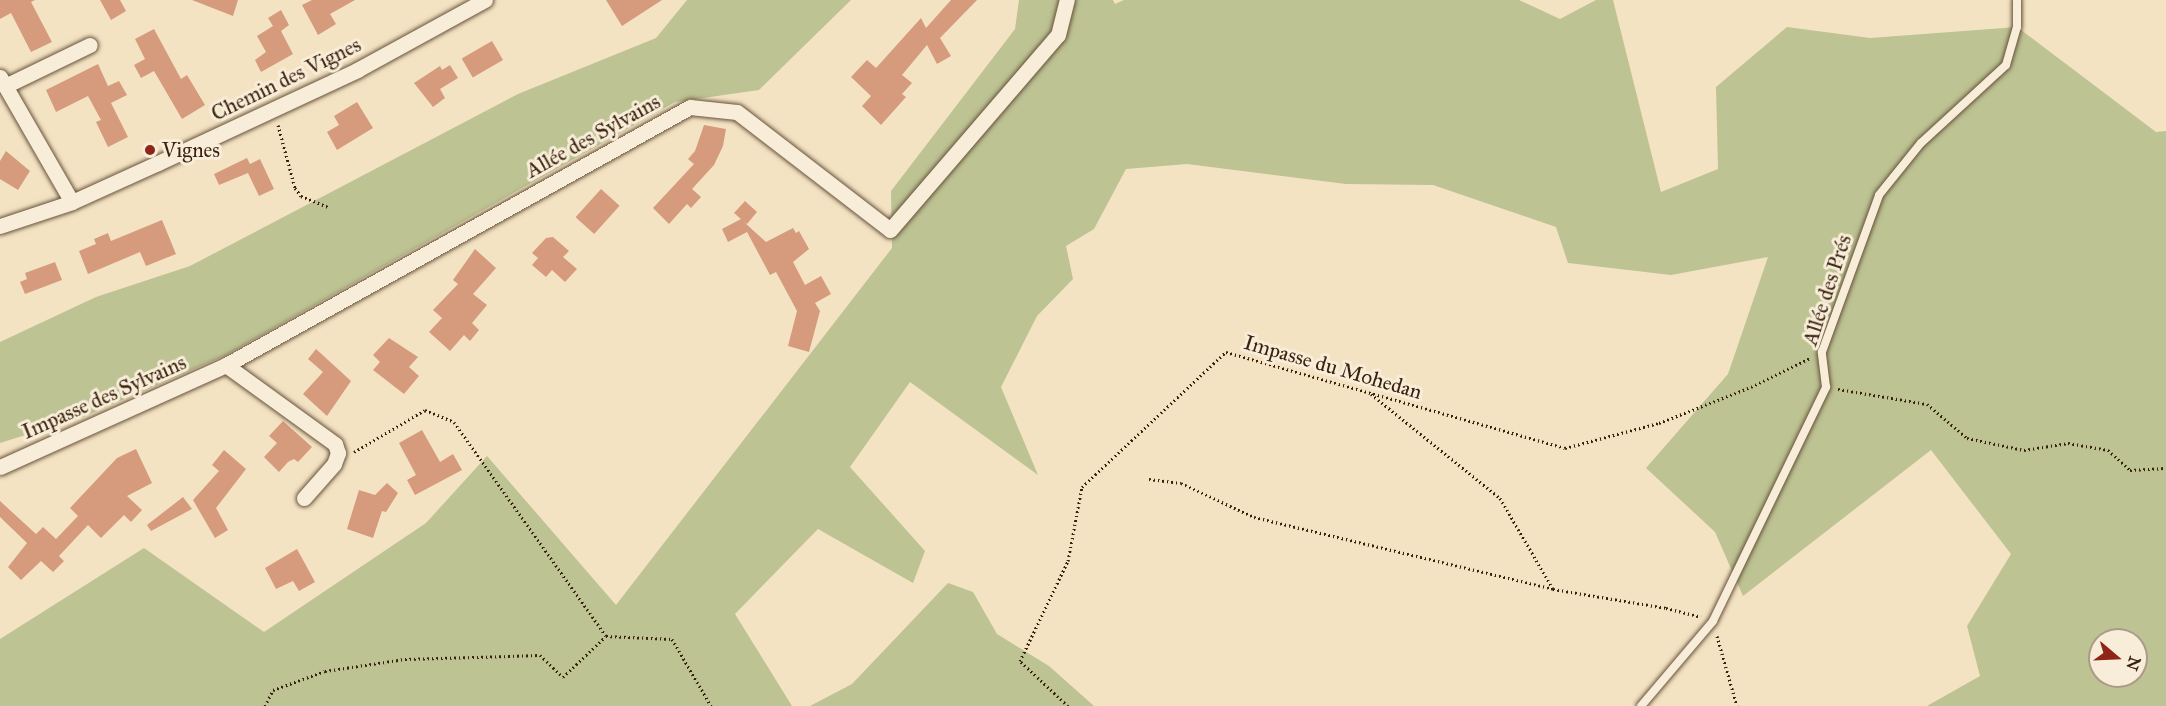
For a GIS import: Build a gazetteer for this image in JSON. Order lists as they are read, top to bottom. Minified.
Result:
{"streets":{"street":["Chemin des Vignes","Allée des Sylvains","Impasse des Sylvains"],"lane":["Allée des Prés"],"path":["Impasse du Mohedan"]},"crossings":[["Allée des Sylvains","Impasse des Sylvains"],["Allée des Prés","Impasse du Mohedan"]],"places":["Vignes"],"north":"right"}
